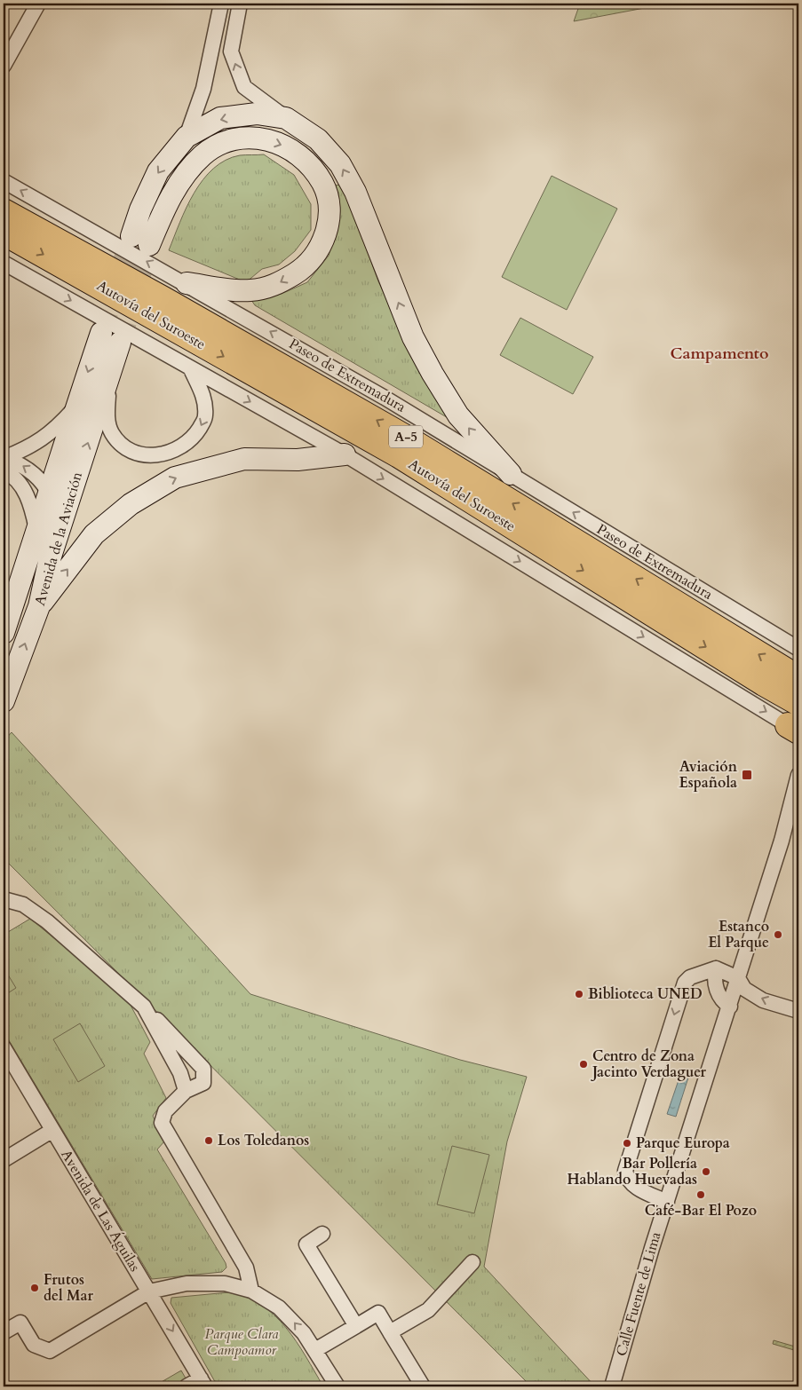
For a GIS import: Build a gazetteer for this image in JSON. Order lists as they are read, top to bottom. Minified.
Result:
{"streets":{"highway":["Autovía del Suroeste","A-5"],"main road":["Avenida de la Aviación"],"street":["Paseo de Extremadura","Avenida de Las Águilas","Calle Fuente de Lima"]},"districts":["Campamento"],"parks":["Parque Clara Campoamor"],"places":{"transit":["Aviación Española"],"other":["Estanco El Parque","Biblioteca UNED","Centro de Zona Jacinto Verdaguer","Los Toledanos","Parque Europa","Bar Pollería Hablando Huevadas","Café-Bar El Pozo","Frutos del Mar"]}}
